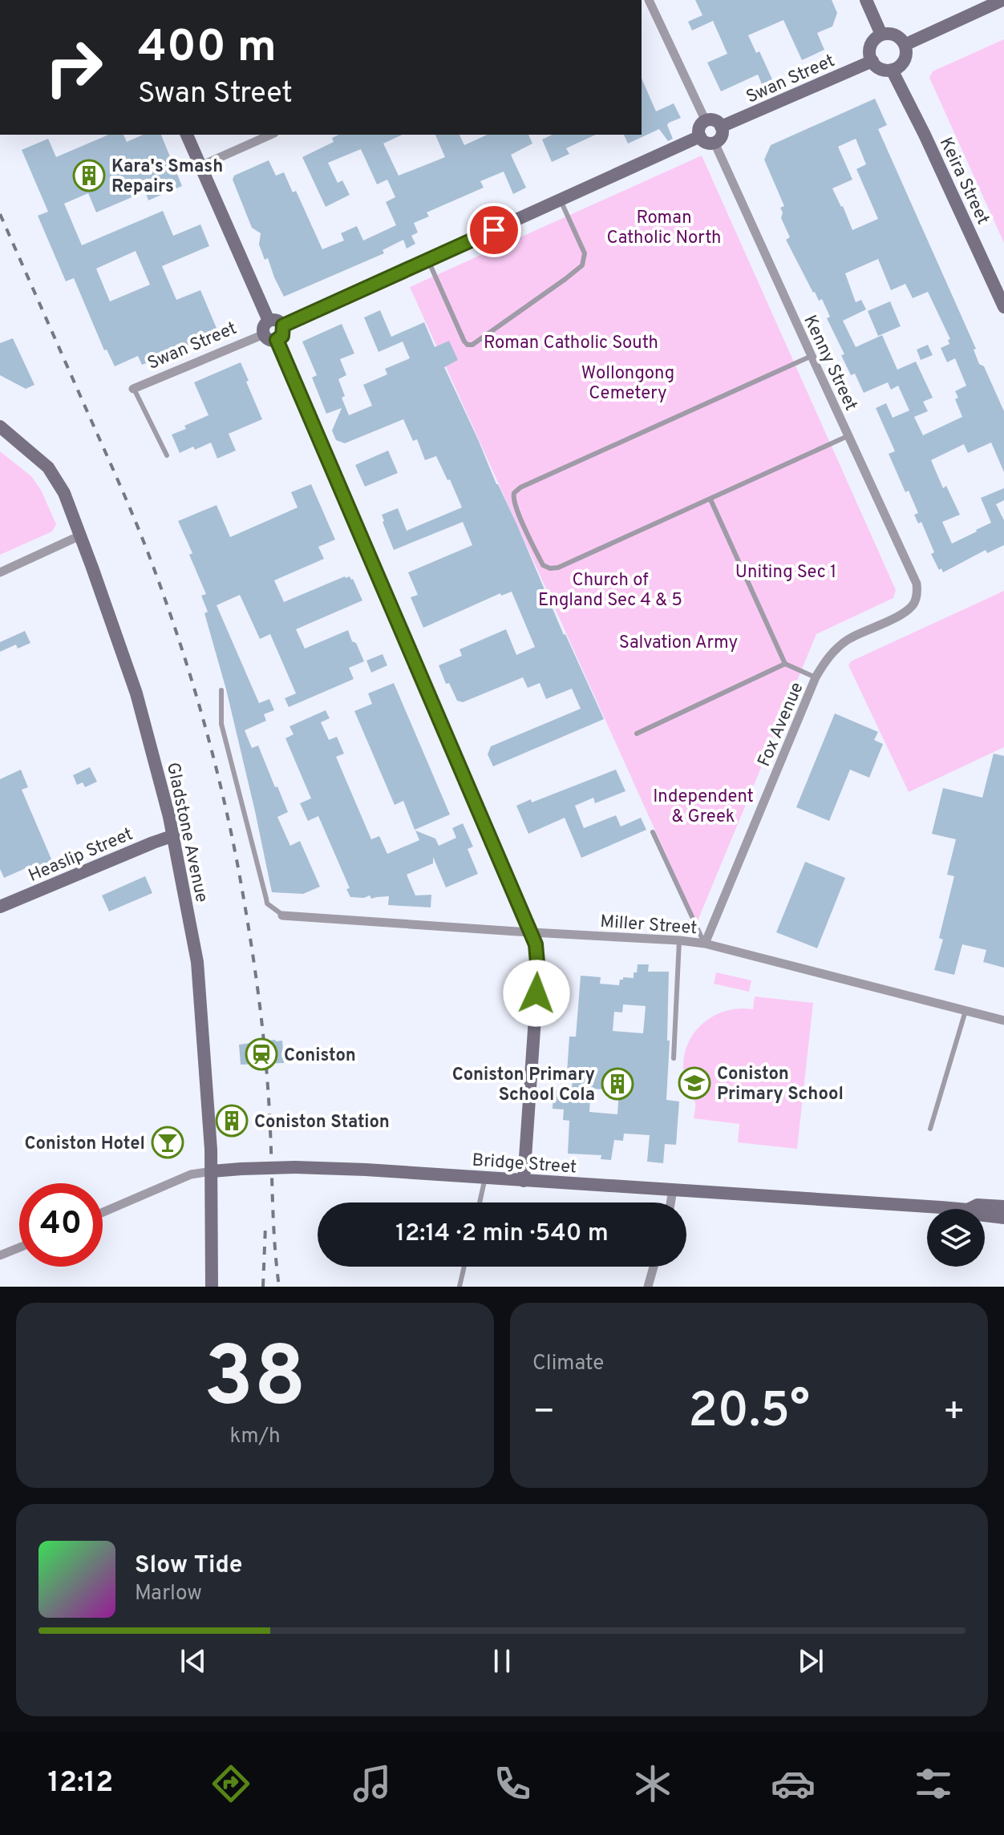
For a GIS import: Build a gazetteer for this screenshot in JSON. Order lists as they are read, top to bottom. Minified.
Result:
{"streets":{"street":["Swan Street","Keira Street","Kenny Street","Fox Avenue","Gladstone Avenue","Heaslip Street","Miller Street","Bridge Street"]},"crossings":[["Swan Street","Keira Street"],["Swan Street","Kenny Street"],["Kenny Street","Fox Avenue"],["Fox Avenue","Miller Street"],["Gladstone Avenue","Heaslip Street"],["Gladstone Avenue","Bridge Street"]],"parks":["Roman Catholic North","Roman Catholic South","Wollongong Cemetery","Uniting Sec 1","Church of England Sec 4 & 5","Salvation Army","Independent & Greek"],"places":{"building":["Kara's Smash Repairs","Coniston Primary School Cola","Coniston Station"],"station":["Coniston"],"school or university":["Coniston Primary School"],"bar":["Coniston Hotel"]},"page":{"turn":["400 m","Swan Street"],"limit":"40","trip":"12:14 · 2 min · 540 m","tile":[["38","km/h"],"Climate"],"heat":["−","20.5°","+"],"song":["Slow Tide","Marlow"],"tabs":"12:12"}}
